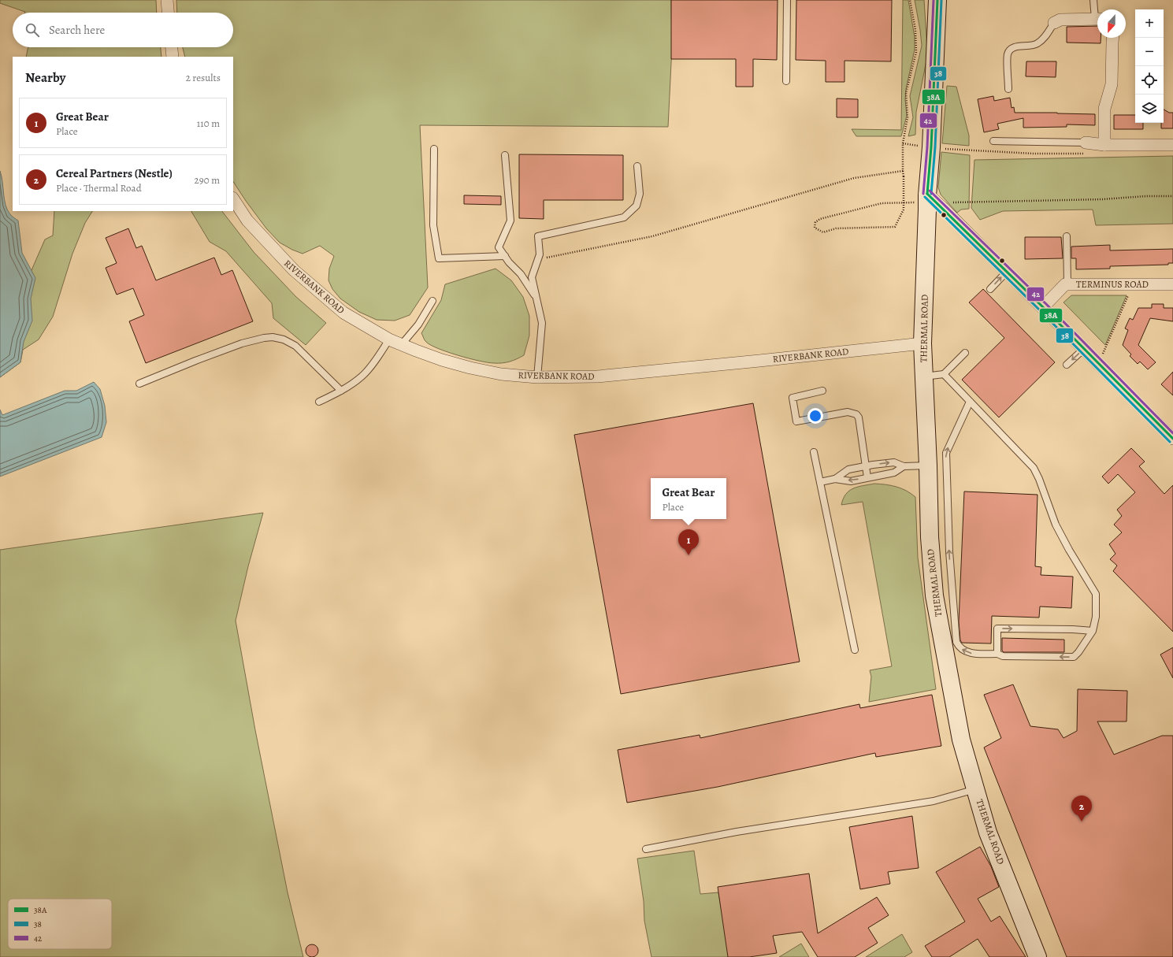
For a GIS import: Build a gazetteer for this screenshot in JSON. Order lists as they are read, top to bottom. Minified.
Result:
{"streets":{"street":["TERMINUS ROAD","RIVERBANK ROAD","THERMAL ROAD"]},"crossings":[["RIVERBANK ROAD","THERMAL ROAD"]],"lines":["transit line 38A","transit line 38","transit line 42"],"legend":["38A","38","42"],"north":"bottom","page":{"map_buttons":["+","−"],"search":"Search here","heading":["Nearby","2 results"],"list":[{"mark":"1","name":"Great Bear","note":"Place","value":"110 m"},{"mark":"2","name":"Cereal Partners (Nestle)","note":"Place · Thermal Road","value":"290 m"}],"popup":["Great Bear","Place"],"pins":["1","2"]}}
